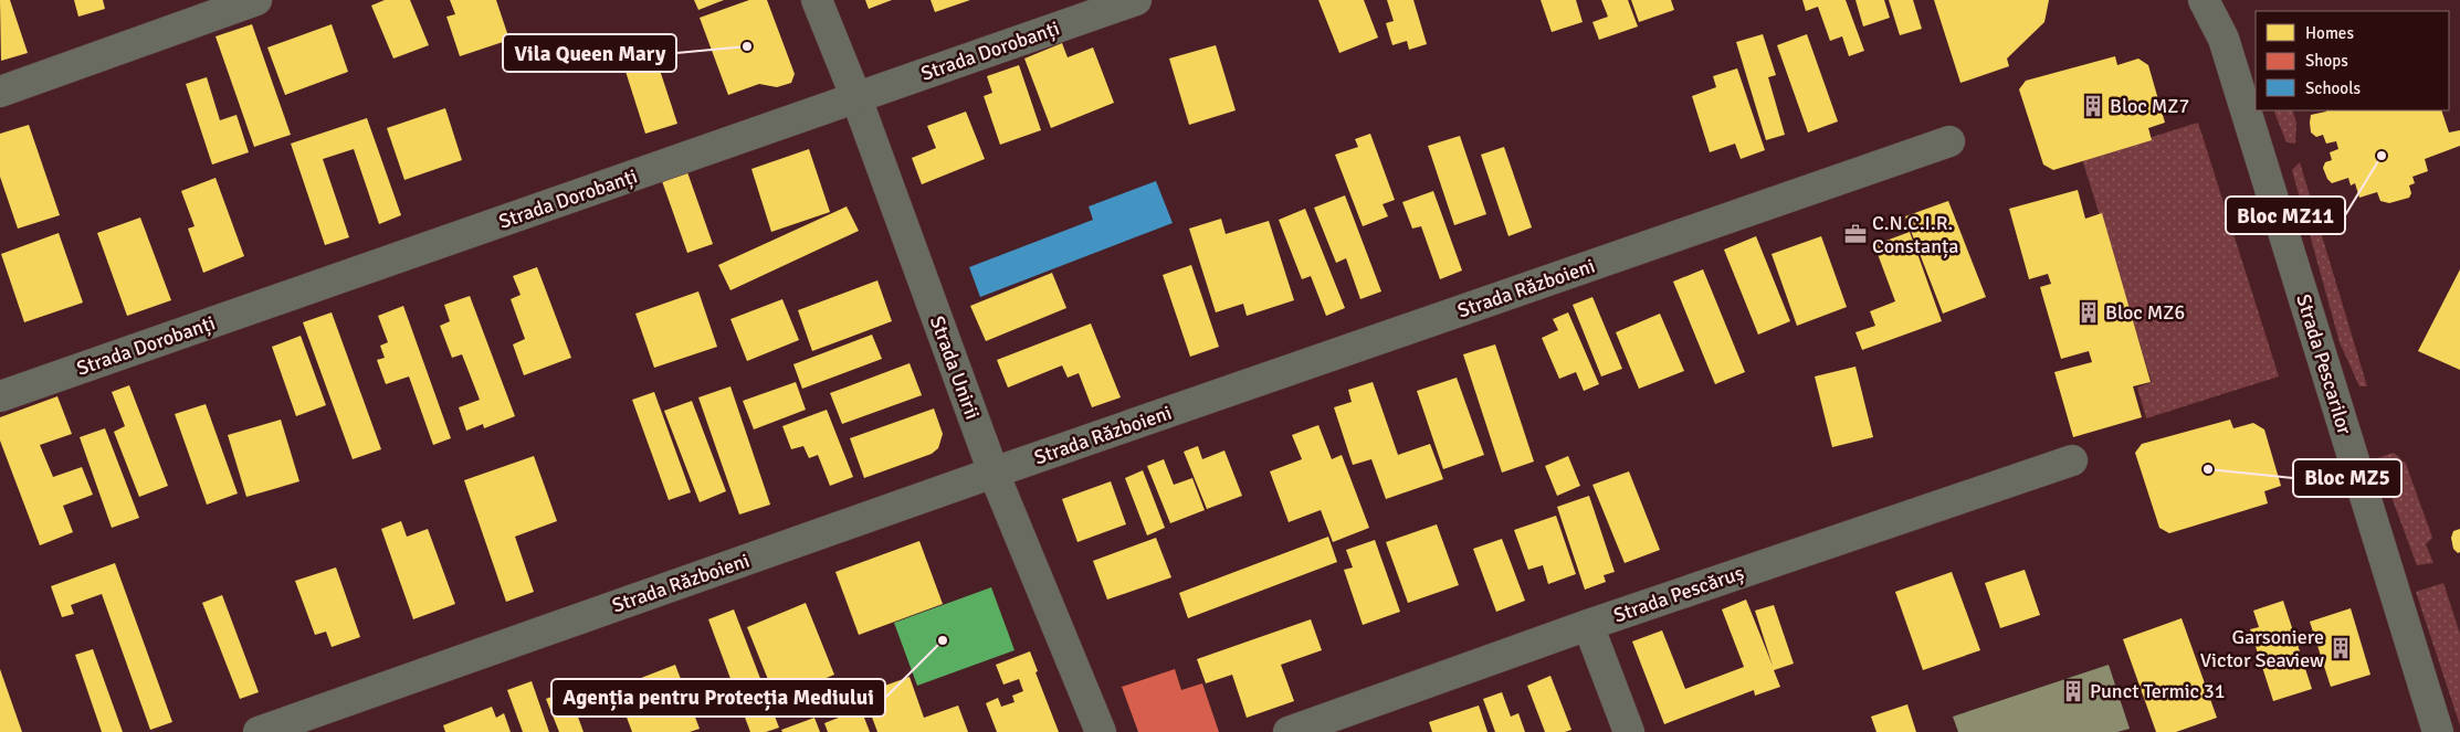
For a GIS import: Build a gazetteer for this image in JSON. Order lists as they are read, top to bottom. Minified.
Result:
{"streets":{"street":["Strada Dorobanți","Strada Războieni","Strada Pescarilor","Strada Unirii","Strada Pescăruș"]},"crossings":[["Strada Dorobanți","Strada Unirii"],["Strada Războieni","Strada Unirii"]],"places":{"other":["Vila Queen Mary","Bloc MZ11","Bloc MZ5","Agenția pentru Protecția Mediului"],"building":["Bloc MZ7","Bloc MZ6","Garsoniere Victor Seaview","Punct Termic 31"],"office":["C.N.C.I.R. Constanța"]},"legend":["Homes","Shops","Schools"]}
